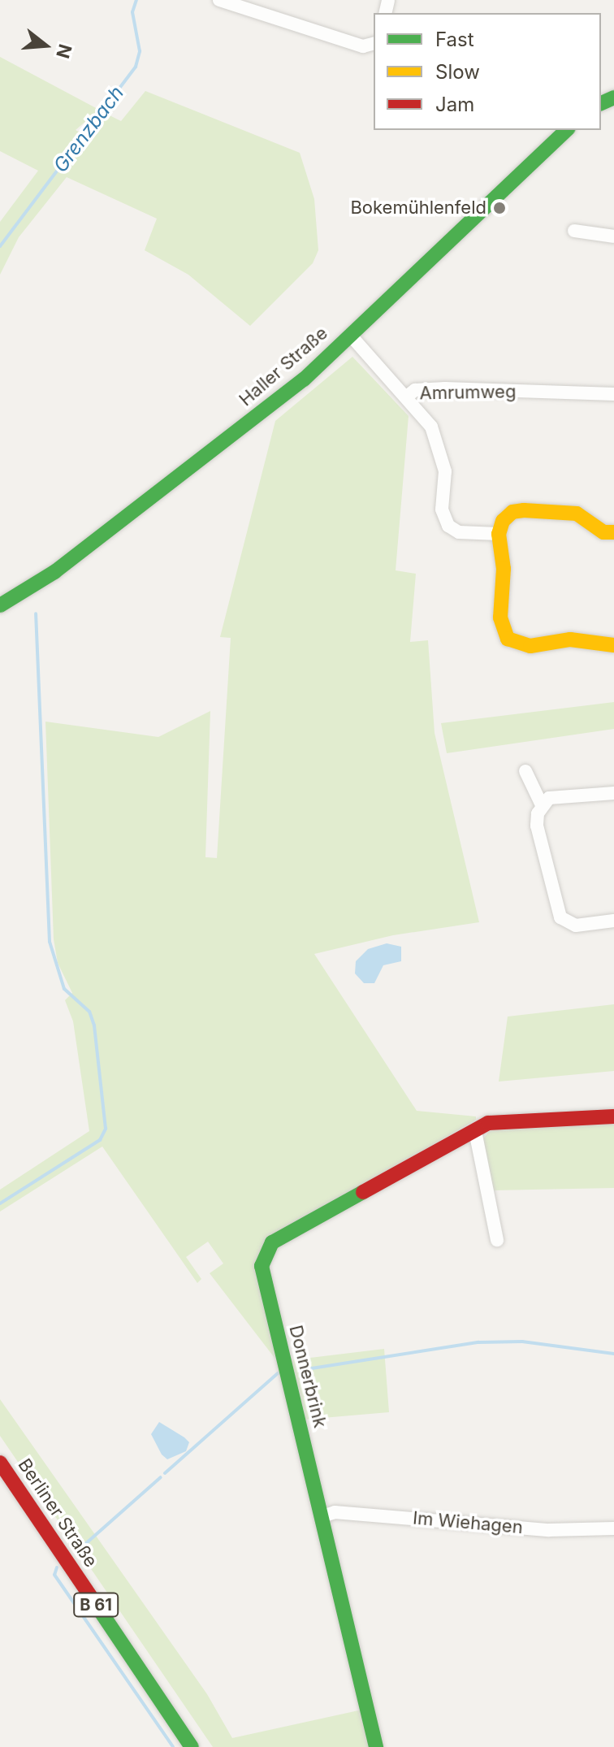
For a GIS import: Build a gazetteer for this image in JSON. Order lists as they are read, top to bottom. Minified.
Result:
{"streets":{"street":["Haller Straße","Amrumweg","Donnerbrink","Berliner Straße","Im Wiehagen","B 61"]},"crossings":[["Haller Straße","Amrumweg"],["Donnerbrink","Im Wiehagen"]],"water":["Grenzbach"],"places":["Bokemühlenfeld"],"legend":["Fast","Slow","Jam"],"north":"right"}
